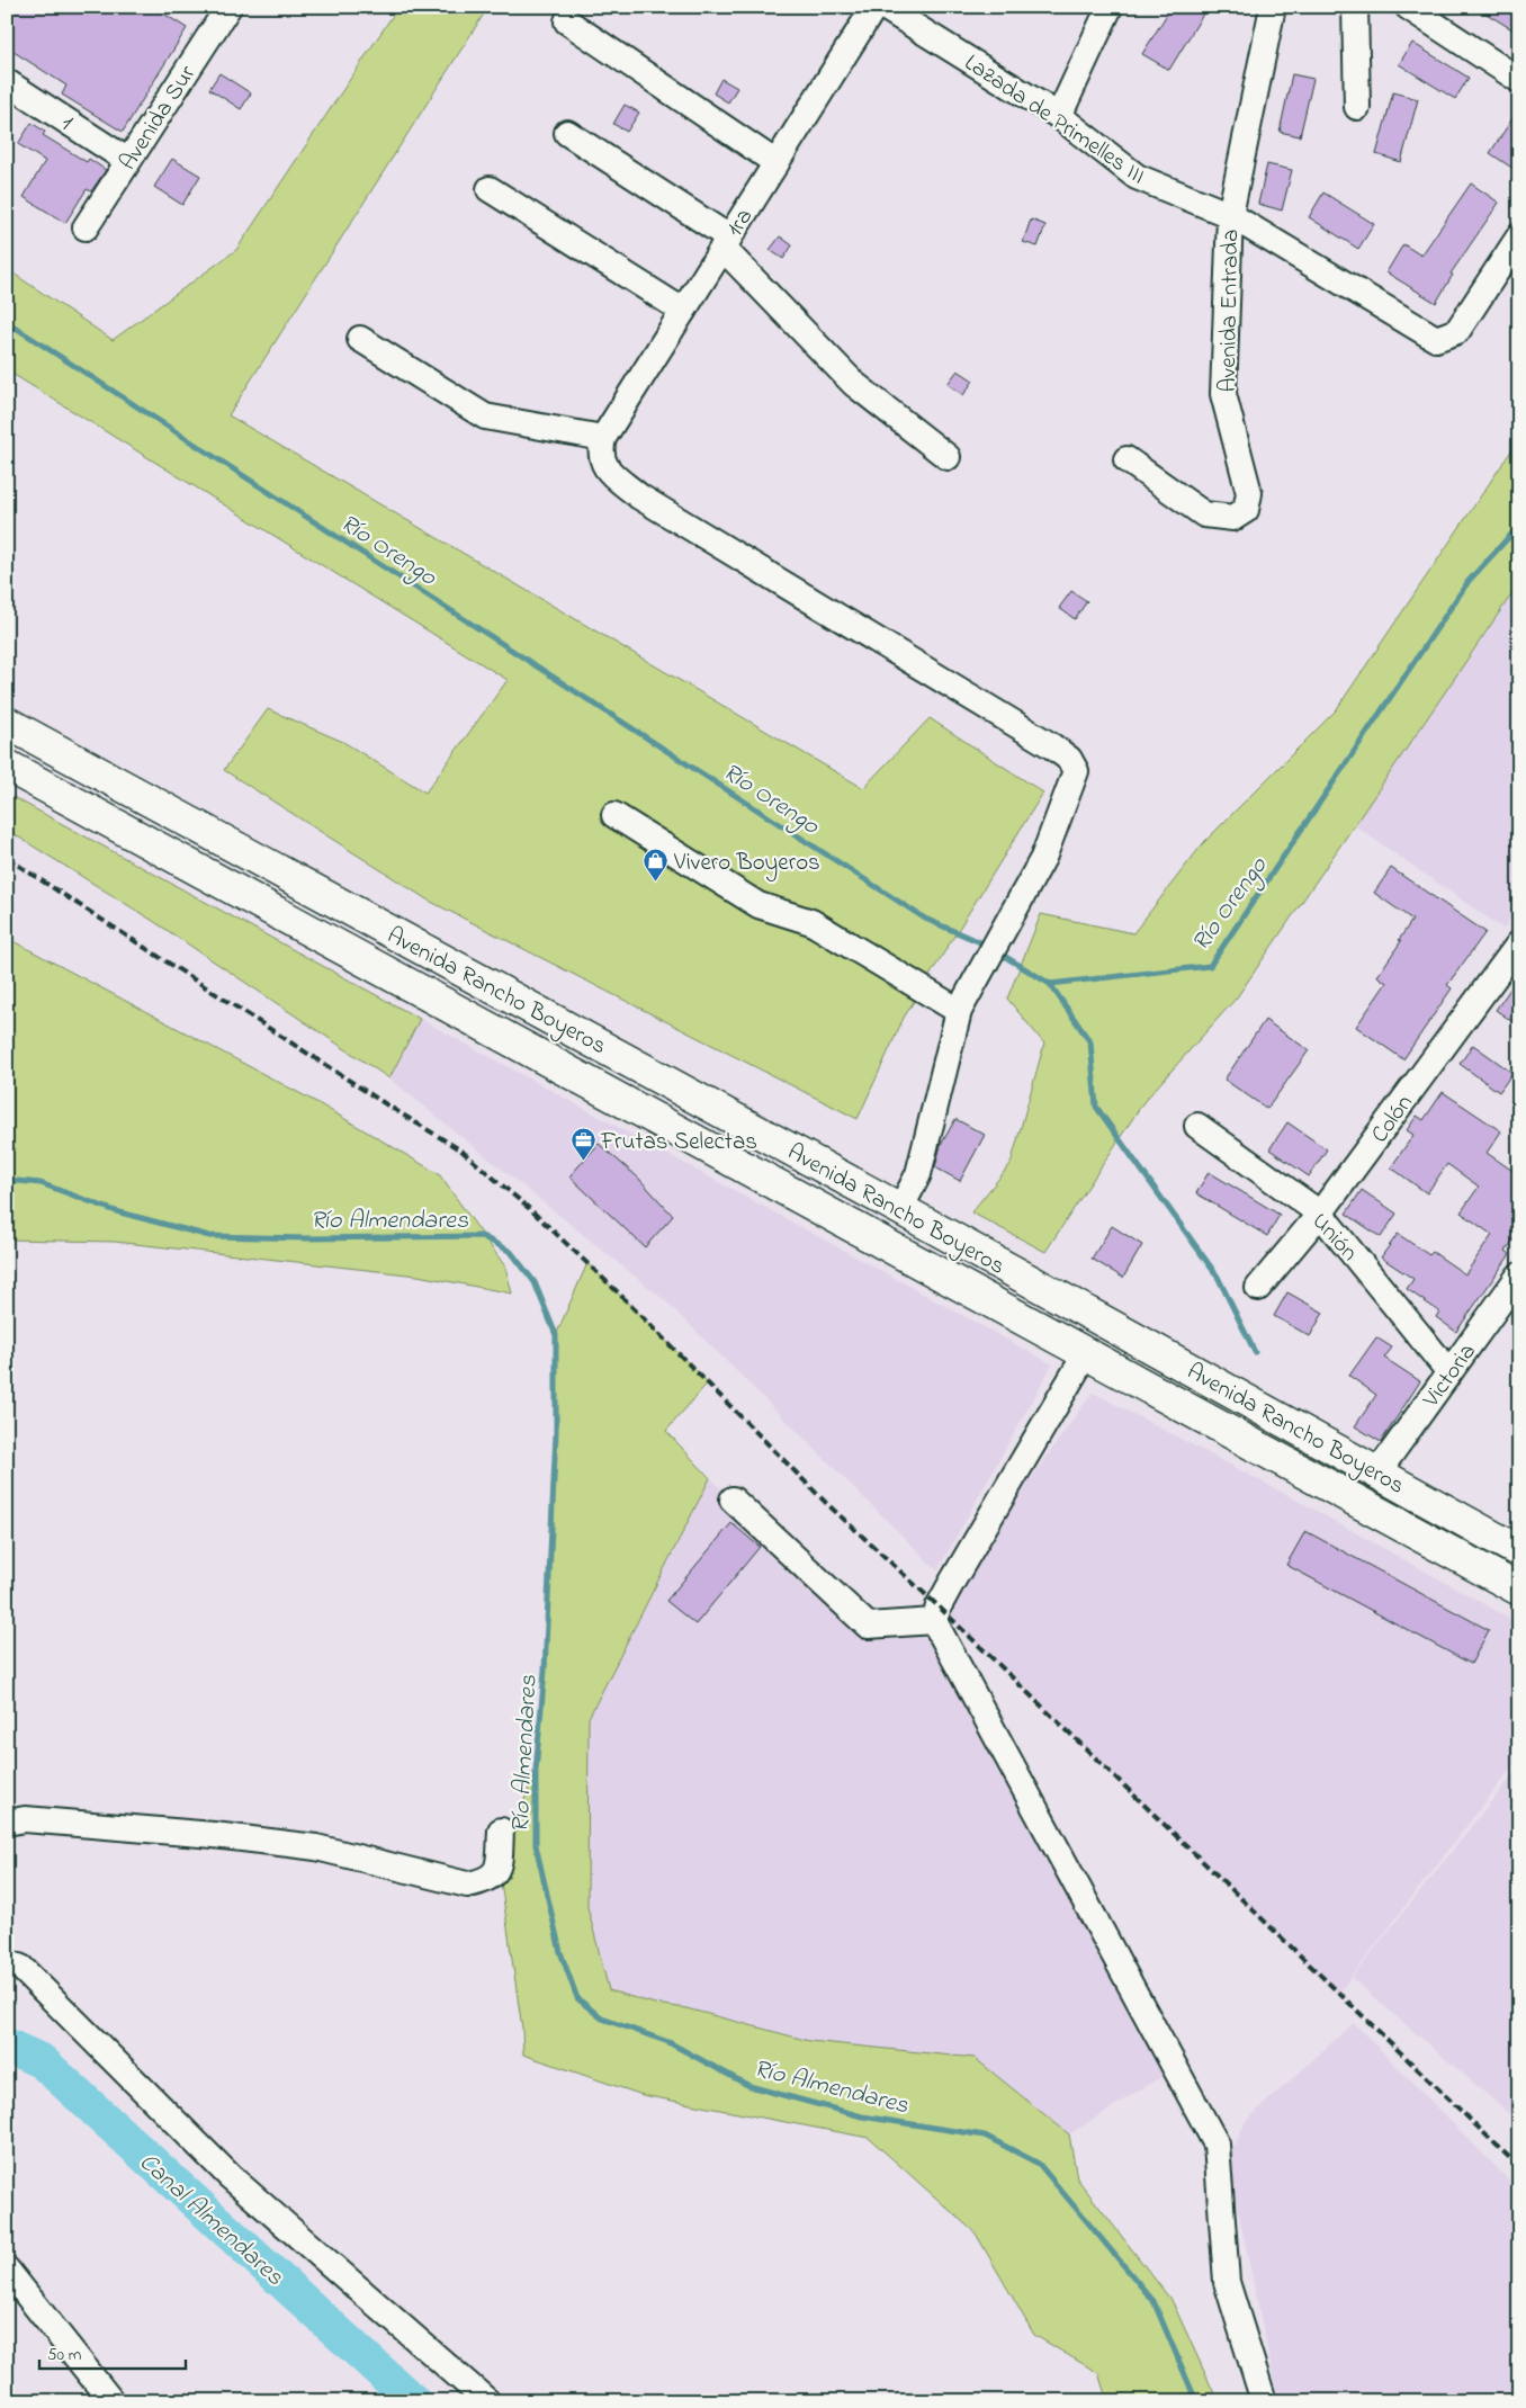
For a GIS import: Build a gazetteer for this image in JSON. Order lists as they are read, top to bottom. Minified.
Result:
{"streets":{"highway":["Avenida Rancho Boyeros"],"street":["Avenida Sur","Lazada de Primelles III","1","1ra","Avenida Entrada","Colón","Unión","Victoria"]},"crossings":[["Avenida Sur","1"],["Lazada de Primelles III","Avenida Entrada"],["Avenida Rancho Boyeros","Victoria"],["Colón","Unión"],["Unión","Victoria"]],"water":["Río Orengo","Río Almendares","Canal Almendares"],"places":{"shop":["Vivero Boyeros"],"office":["Frutas Selectas"]},"scale_bar":"50 m"}
